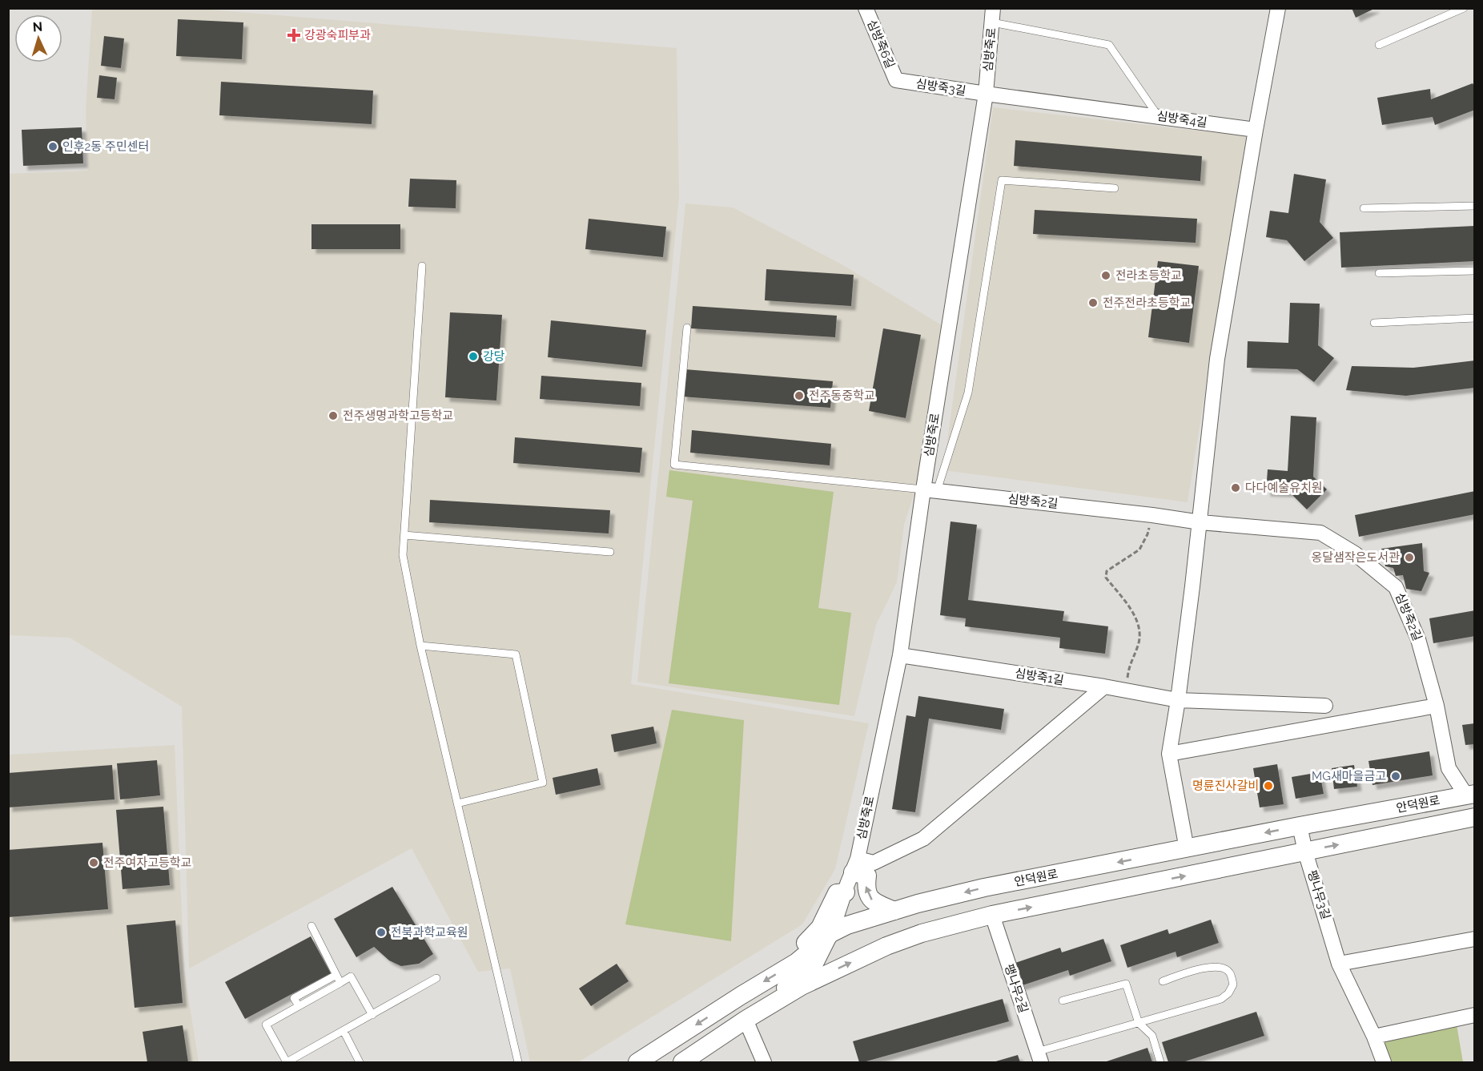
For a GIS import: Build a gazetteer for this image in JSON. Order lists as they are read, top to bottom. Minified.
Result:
{"streets":{"street":["심방죽6길","심방죽로","심방죽3길","심방죽4길","심방죽2길","심방죽1길","안덕원로","팽나무3길","팽나무2길"]},"crossings":[["심방죽6길","심방죽3길"],["심방죽로","심방죽3길"],["심방죽로","심방죽4길"],["심방죽로","심방죽2길"],["심방죽로","심방죽1길"],["심방죽로","안덕원로"],["심방죽3길","심방죽4길"],["심방죽2길","안덕원로"],["안덕원로","팽나무3길"],["안덕원로","팽나무2길"]],"places":{"health":["강광숙피부과"],"other":["인후2동 주민센터","전라초등학교","전주전라초등학교","강당","전주동중학교","전주생명과학고등학교","다다예술유치원","옹달샘작은도서관","MG새마을금고","명륜진사갈비","전주여자고등학교","전북과학교육원"]},"north":"top"}
